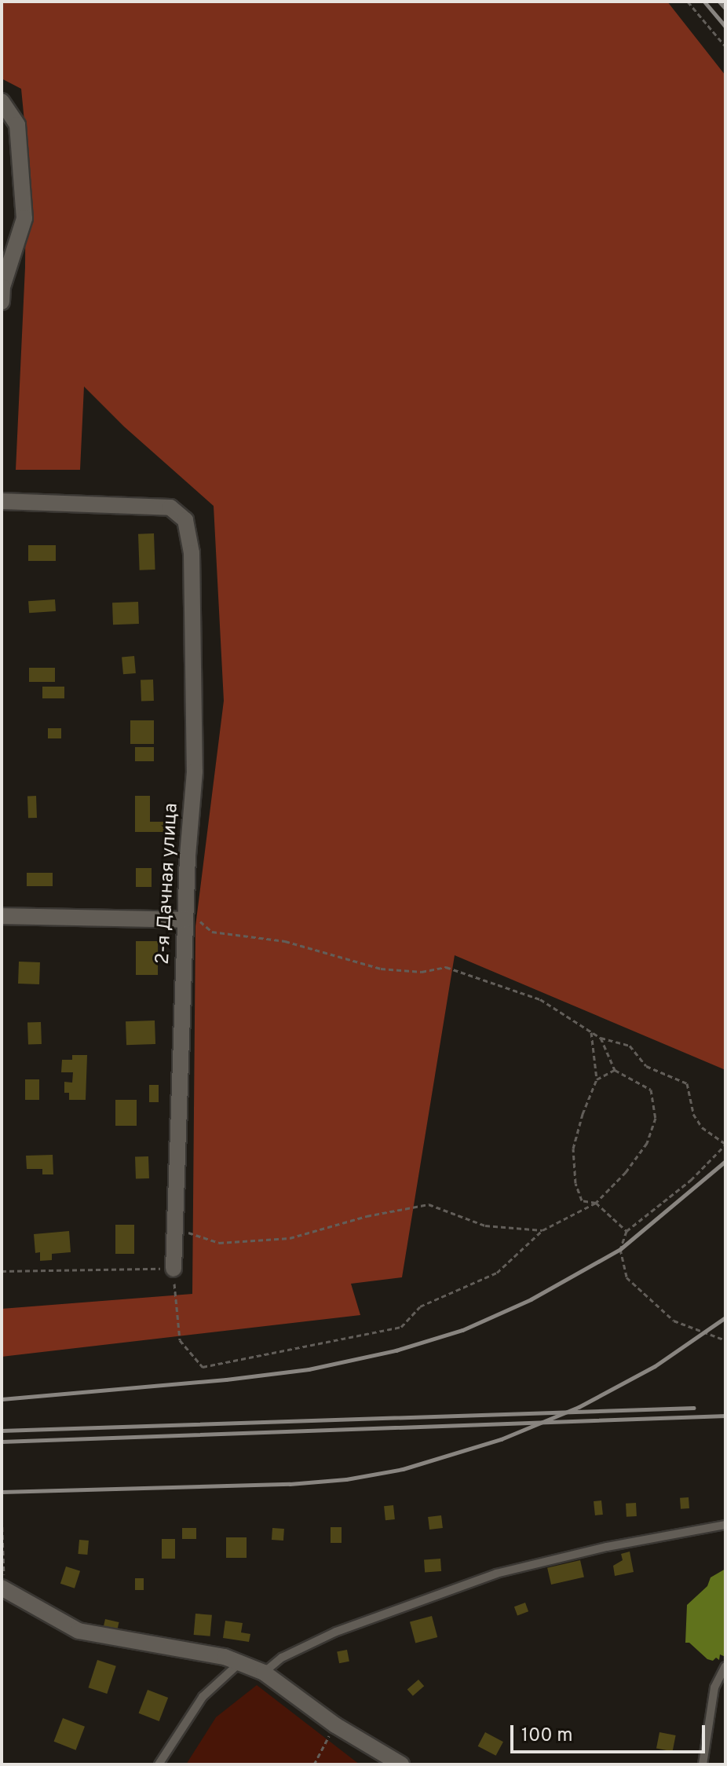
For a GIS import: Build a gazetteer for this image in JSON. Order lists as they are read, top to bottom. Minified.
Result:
{"streets":{"street":["2-я Дачная улица"]},"scale_bar":"100 m"}
